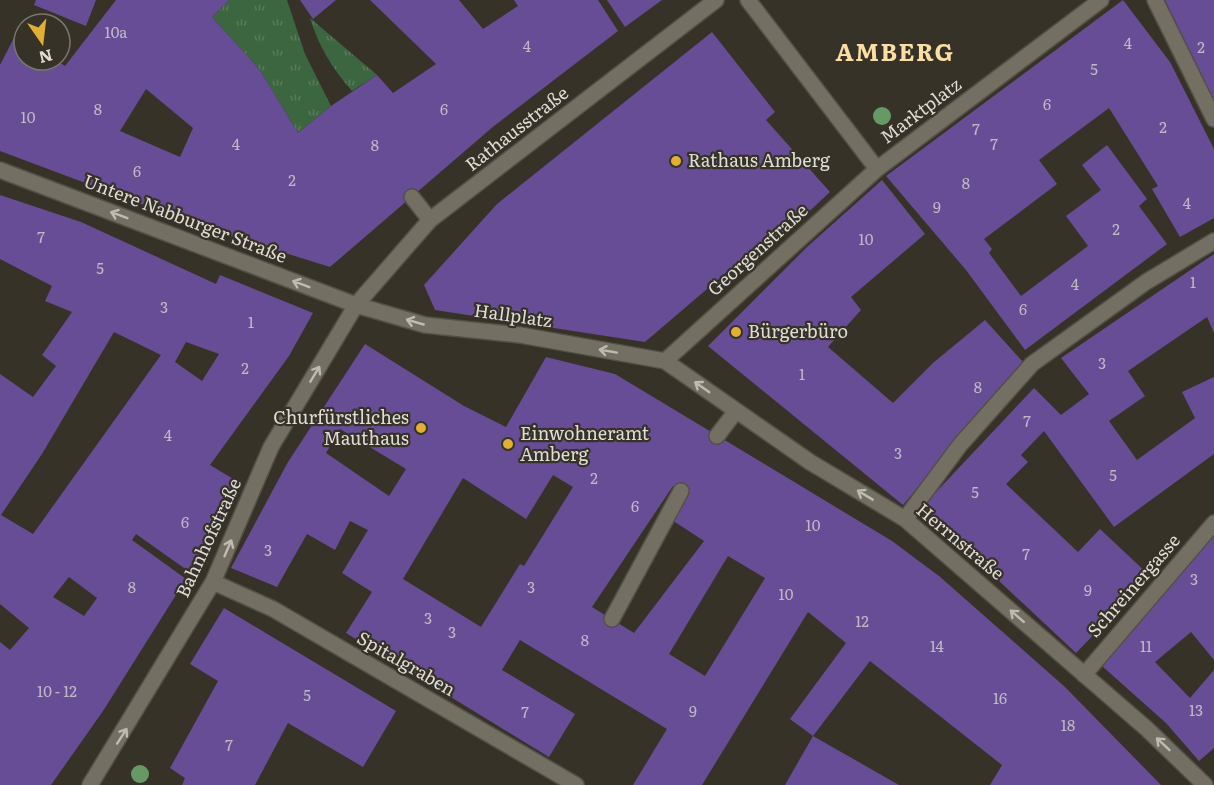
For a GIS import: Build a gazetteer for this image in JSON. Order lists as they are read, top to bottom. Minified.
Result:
{"streets":{"street":["Marktplatz","Rathausstraße","Untere Nabburger Straße","Georgenstraße","Hallplatz","Bahnhofstraße","Herrnstraße","Schreinergasse","Spitalgraben"]},"crossings":[["Marktplatz","Georgenstraße"],["Rathausstraße","Untere Nabburger Straße"],["Rathausstraße","Hallplatz"],["Rathausstraße","Bahnhofstraße"],["Untere Nabburger Straße","Hallplatz"],["Untere Nabburger Straße","Bahnhofstraße"],["Georgenstraße","Hallplatz"],["Georgenstraße","Herrnstraße"],["Hallplatz","Bahnhofstraße"],["Hallplatz","Herrnstraße"],["Bahnhofstraße","Spitalgraben"],["Herrnstraße","Schreinergasse"]],"one_way":["Untere Nabburger Straße","Hallplatz","Bahnhofstraße","Herrnstraße"],"districts":["AMBERG"],"places":["Rathaus Amberg","Bürgerbüro","Churfürstliches Mauthaus","Einwohneramt Amberg"],"house_numbers":["10a","4","4","2","5","6","8","6","10","2","7","4","7","8","6","2","8","4","9","2","7","10","5","1","4","3","6","1","3","2","1","8","7","4","3","5","2","5","6","6","10","3","7","3","8","3","9","10","3","12","3","8","14","11","10 - 12","5","16","13","9","7","18","7"],"north":"bottom"}
